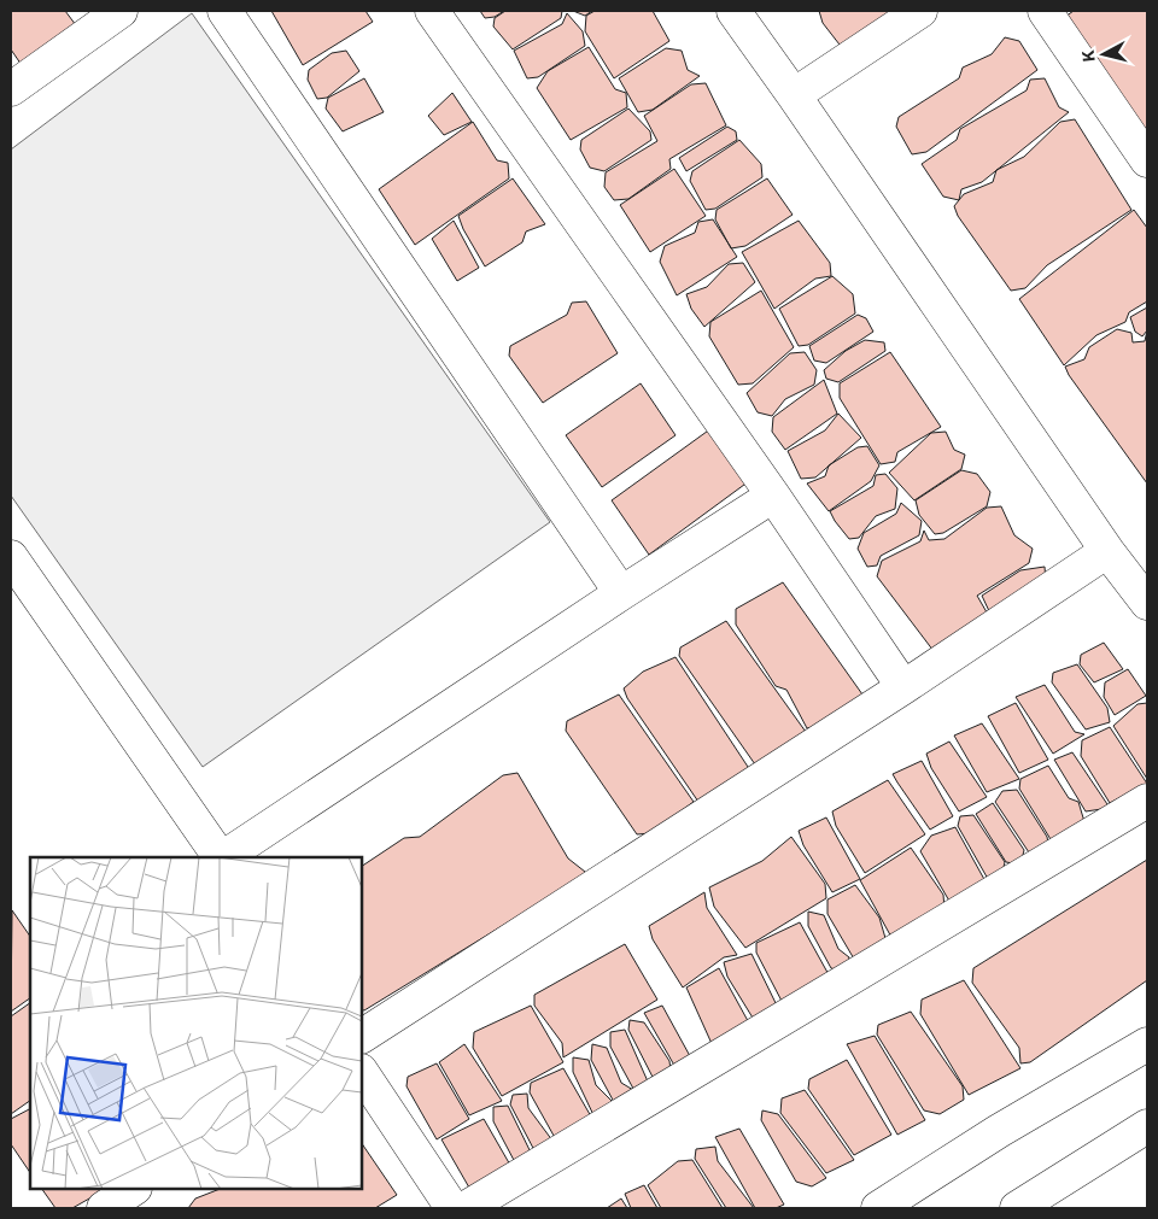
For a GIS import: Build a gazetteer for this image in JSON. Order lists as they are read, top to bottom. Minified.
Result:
{"north":"left"}
